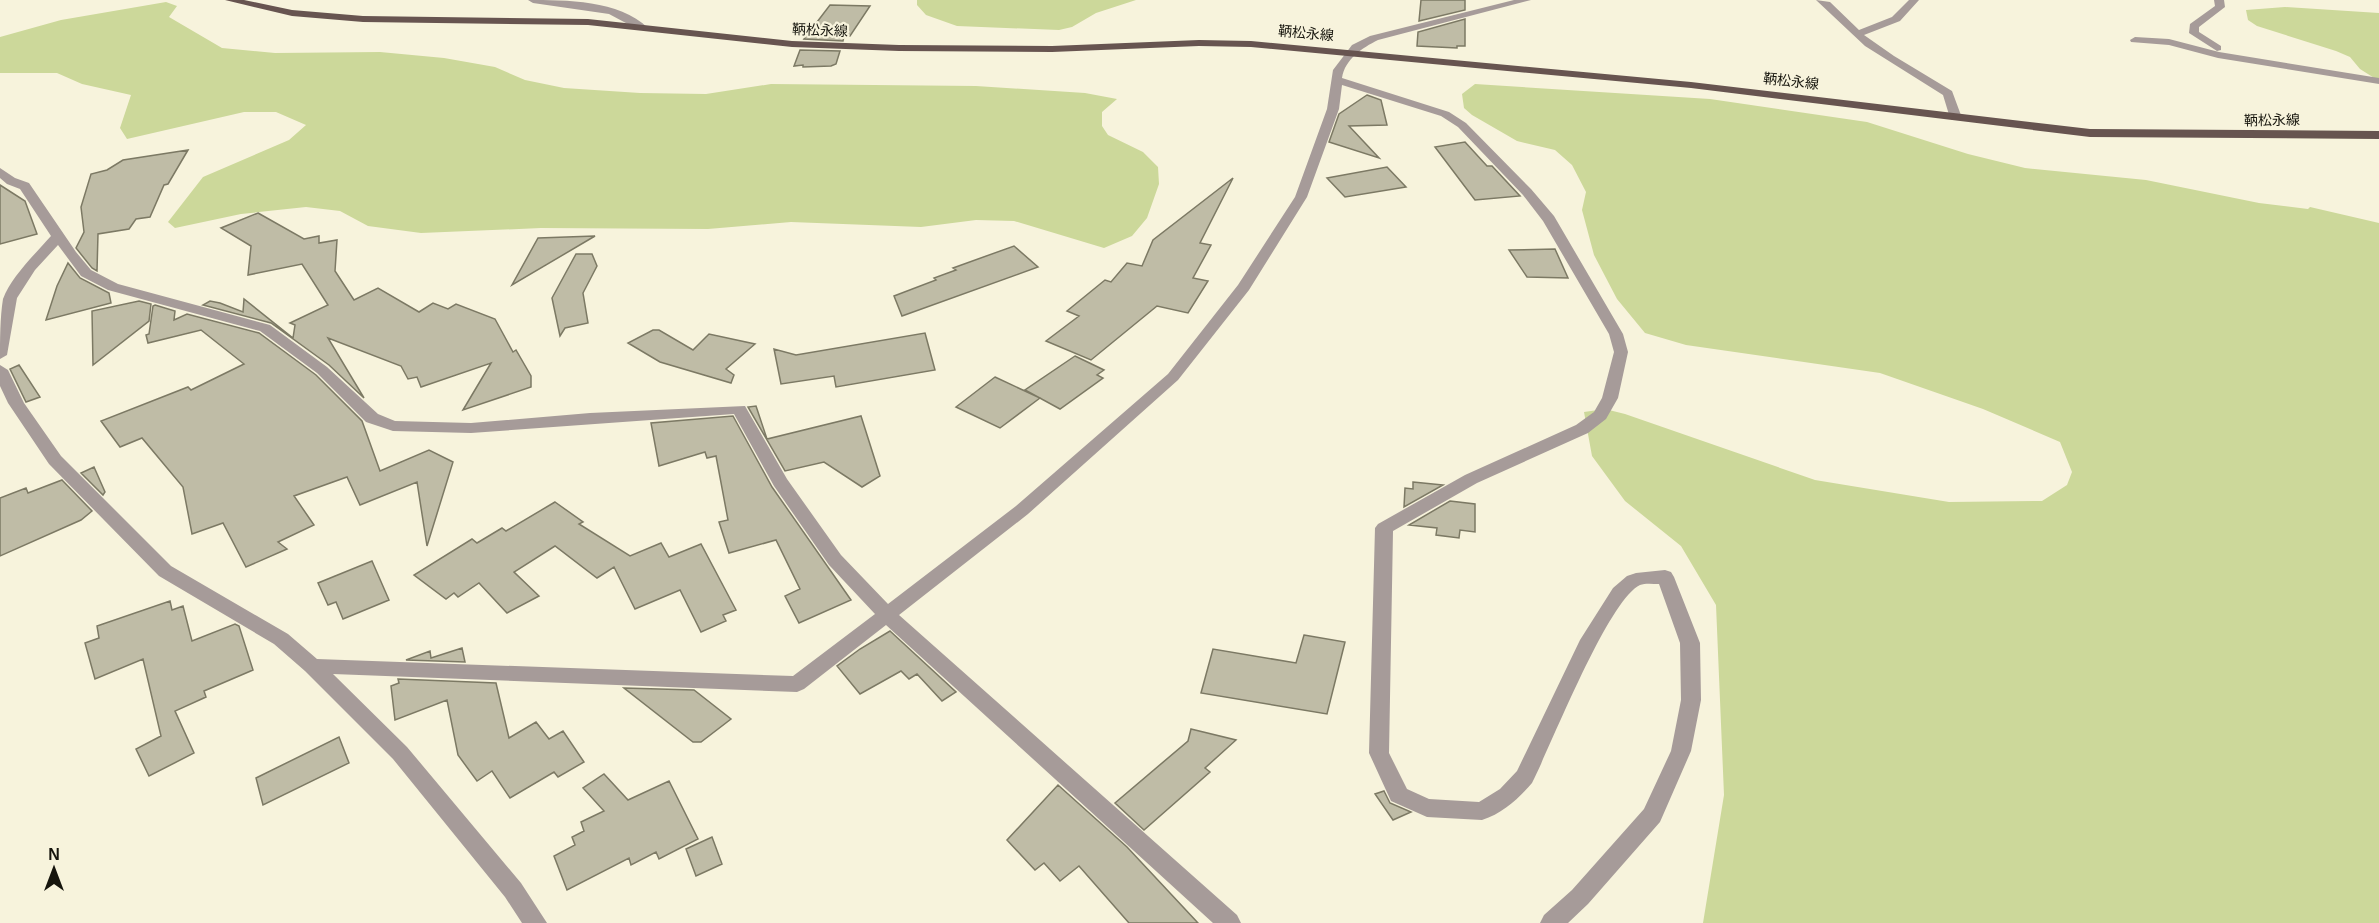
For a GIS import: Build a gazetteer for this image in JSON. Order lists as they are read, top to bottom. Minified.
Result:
{"streets":{"main road":["鞆松永線"]},"north":"top"}
